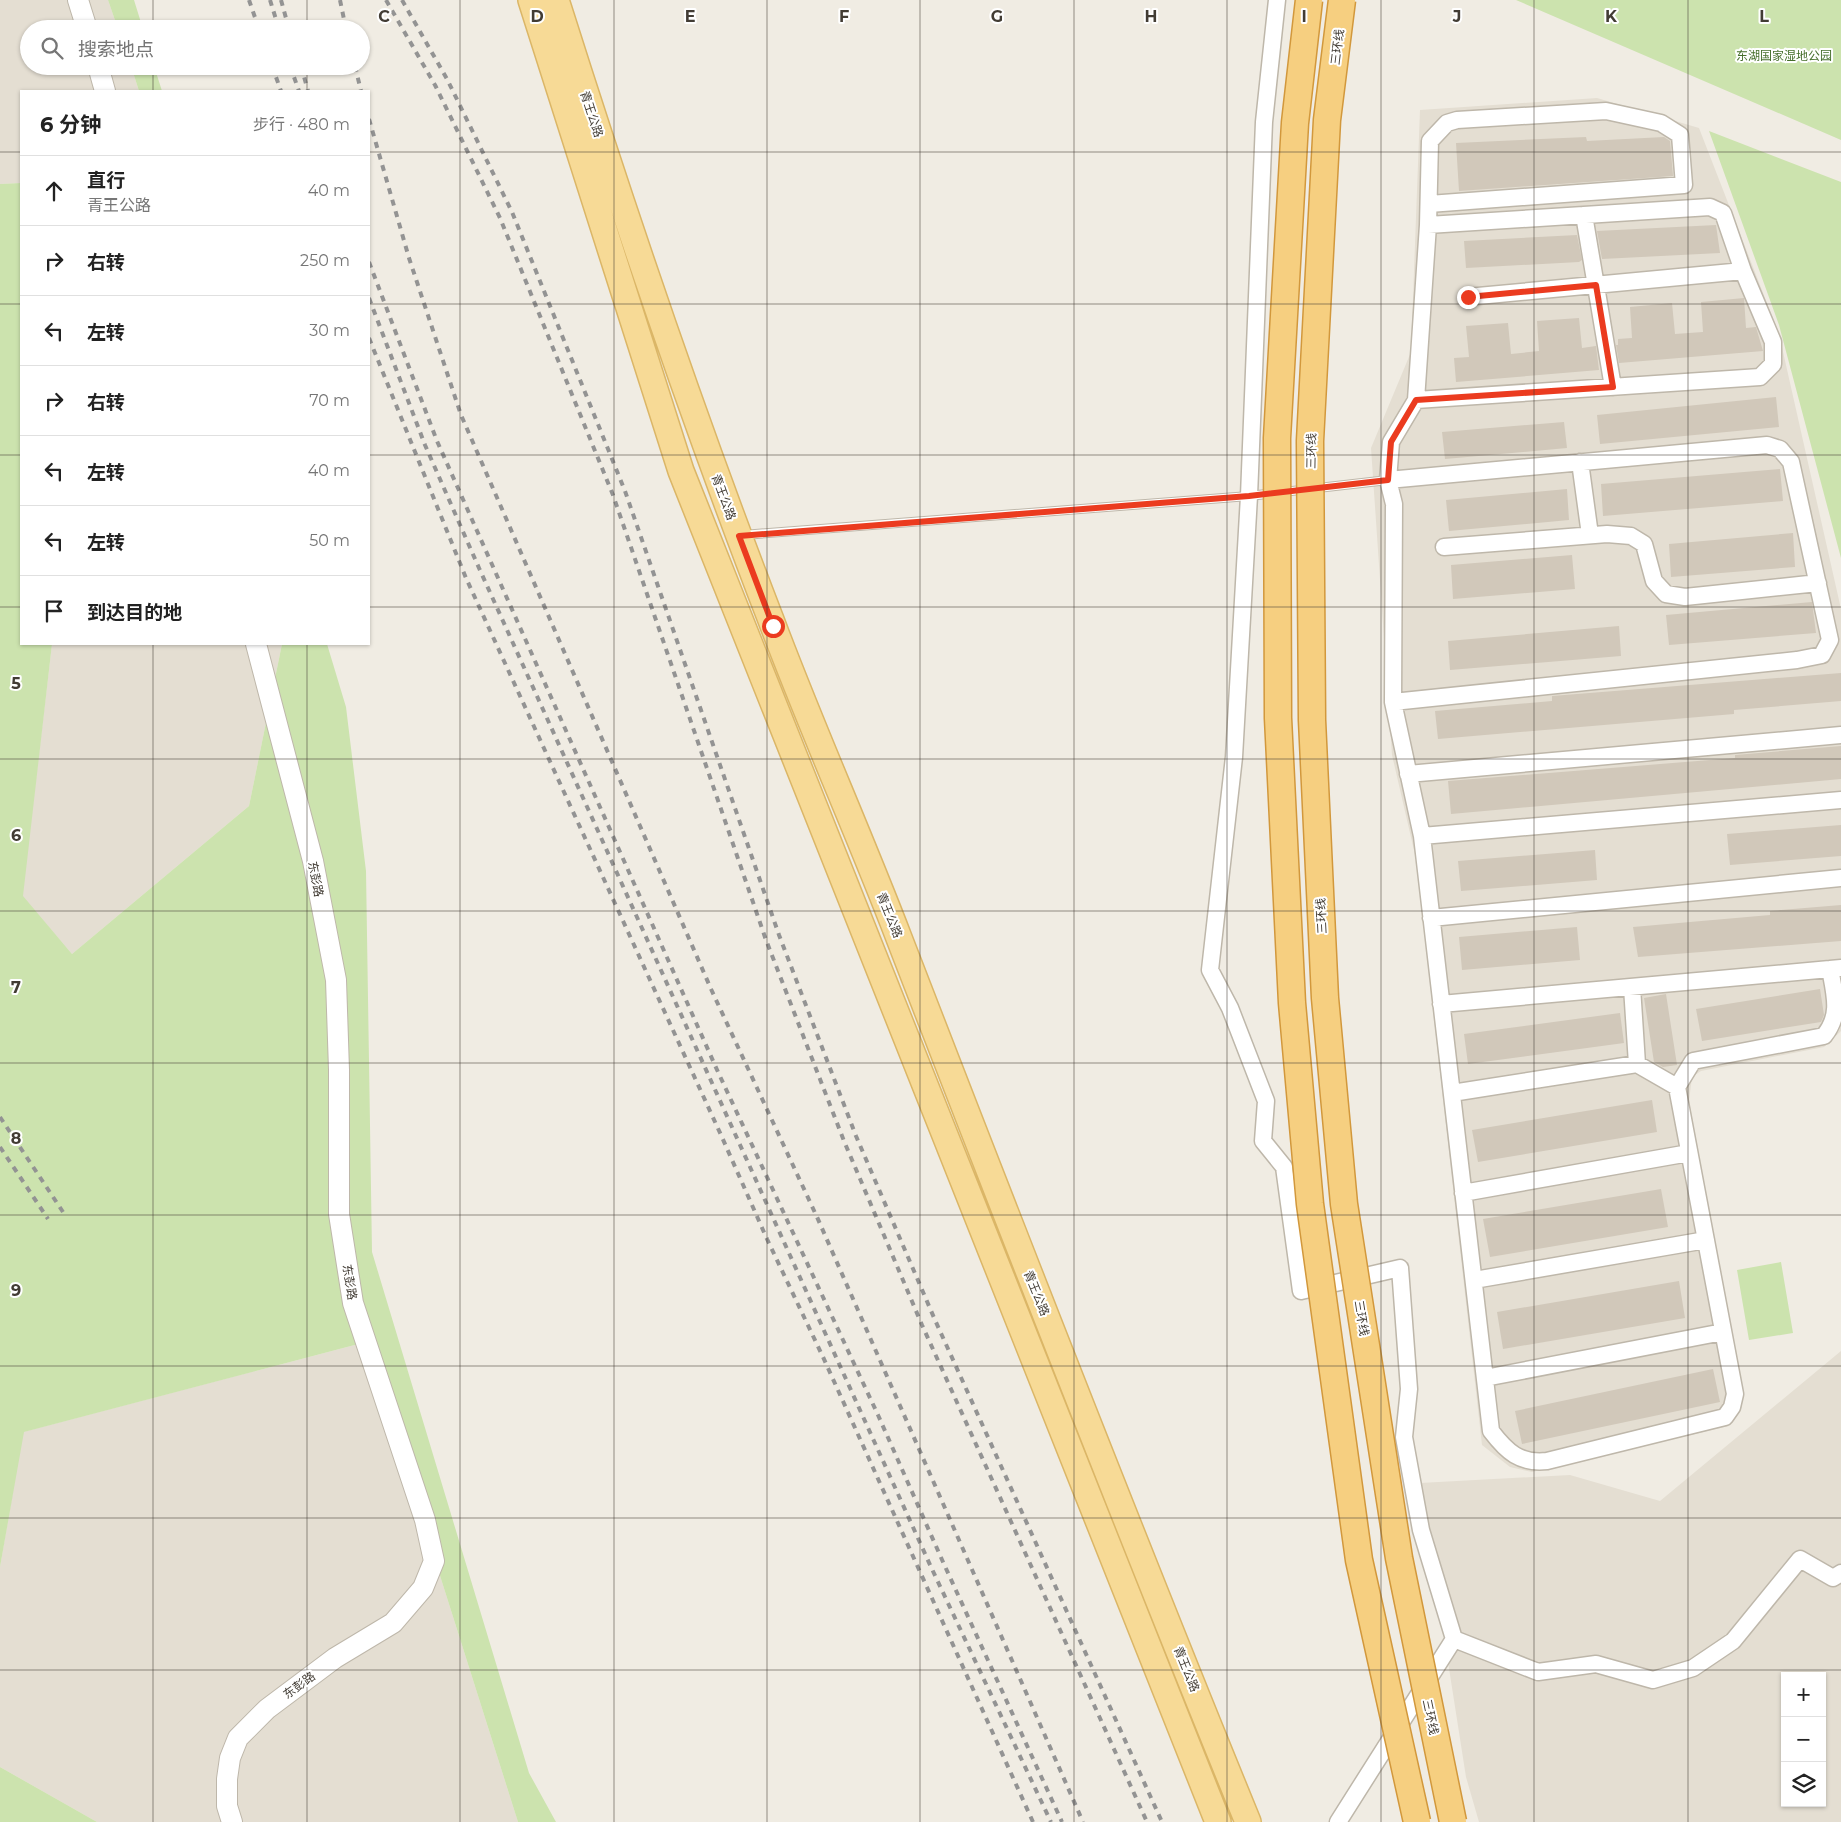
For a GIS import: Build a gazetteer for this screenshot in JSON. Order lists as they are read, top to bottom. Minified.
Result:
{"streets":{"highway":["三环线"],"main road":["青王公路"],"street":["东彭路"]},"parks":["东湖国家湿地公园"],"page":{"search":"搜索地点","heading":["6 分钟","步行 · 480 m"],"list":[["直行","青王公路","40 m"],["右转","250 m"],["左转","30 m"],["右转","70 m"],["左转","40 m"],["左转","50 m"],"到达目的地"],"map_buttons":["+","−"]},"grid":{"columns":["C","D","E","F","G","H","I","J","K","L"],"rows":["5","6","7","8","9"]}}
